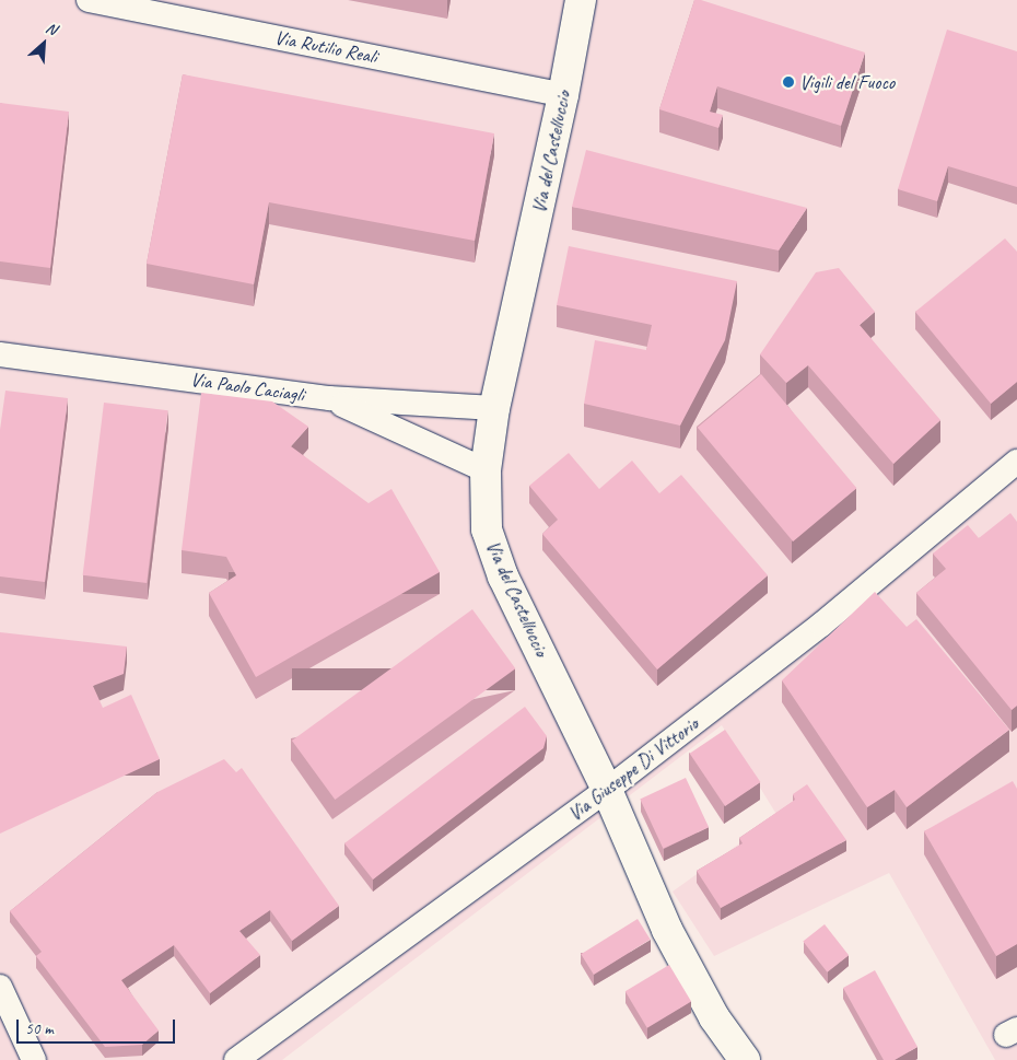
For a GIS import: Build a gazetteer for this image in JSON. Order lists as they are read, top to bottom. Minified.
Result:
{"streets":{"street":["Via Rutilio Reali","Via del Castelluccio","Via Paolo Caciagli","Via Giuseppe Di Vittorio"]},"crossings":[["Via Rutilio Reali","Via del Castelluccio"],["Via del Castelluccio","Via Paolo Caciagli"],["Via del Castelluccio","Via Giuseppe Di Vittorio"]],"places":["Vigili del Fuoco"],"scale_bar":"50 m","north":"top right"}
